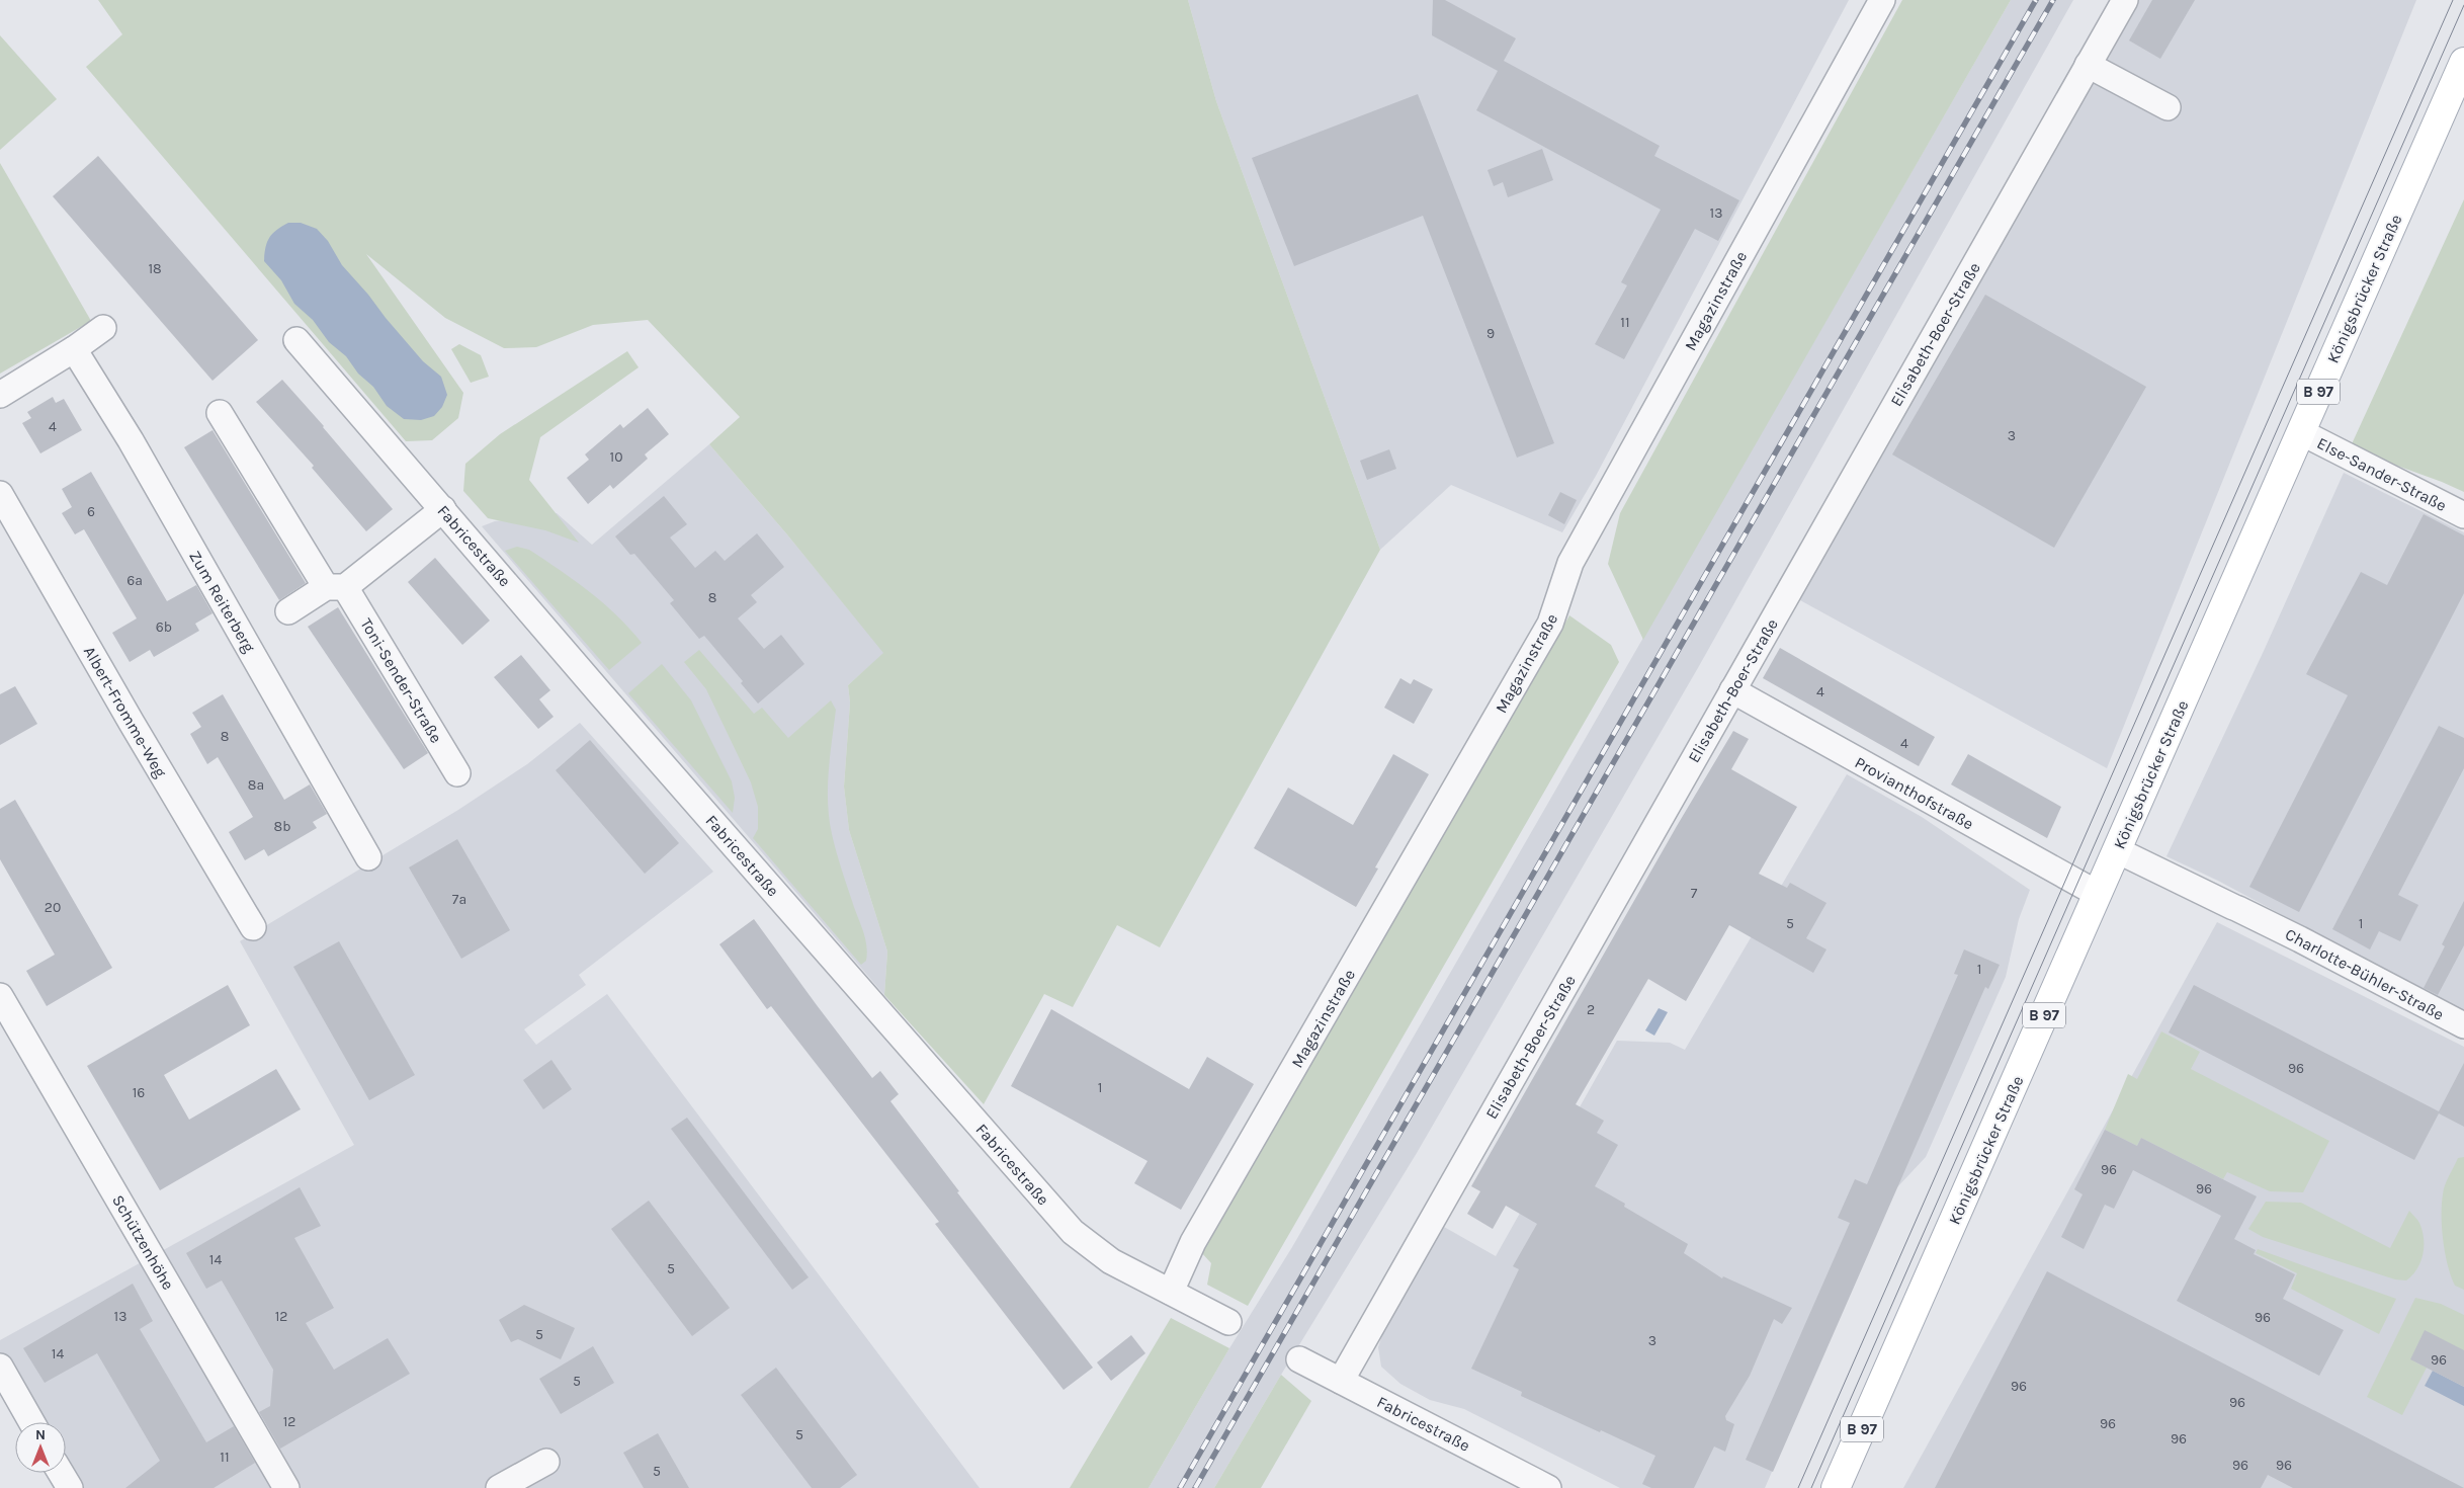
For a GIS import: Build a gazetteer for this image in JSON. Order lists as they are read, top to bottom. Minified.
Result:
{"streets":{"main road":["Königsbrücker Straße","B 97"],"street":["Magazinstraße","Elisabeth-Boer-Straße","Else-Sander-Straße","Fabricestraße","Zum Reiterberg","Toni-Sender-Straße","Albert-Fromme-Weg","Provianthofstraße","Charlotte-Bühler-Straße","Schützenhöhe"]},"crossings":[["Königsbrücker Straße","Else-Sander-Straße"],["Königsbrücker Straße","Provianthofstraße"],["Königsbrücker Straße","Charlotte-Bühler-Straße"],["Magazinstraße","Fabricestraße"],["Elisabeth-Boer-Straße","Fabricestraße"],["Elisabeth-Boer-Straße","Provianthofstraße"]],"house_numbers":["13","18","11","9","4","3","10","6","6a","8","6b","4","8","4","8a","8b","7","7a","20","5","1","1","2","96","1","16","96","96","14","5","13","12","96","5","3","14","96","5","96","96","12","96","5","96","11","96","96","5"],"north":"top"}
